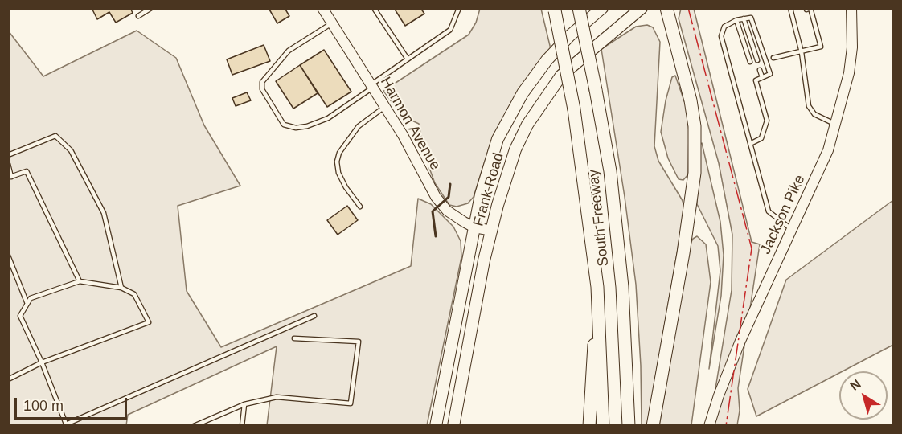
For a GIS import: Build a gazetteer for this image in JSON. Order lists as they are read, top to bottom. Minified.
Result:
{"streets":{"highway":["Frank Road","South Freeway"],"main road":["Harmon Avenue","Jackson Pike"]},"crossings":[["Harmon Avenue","Frank Road"]],"scale_bar":"100 m","north":"top left"}
